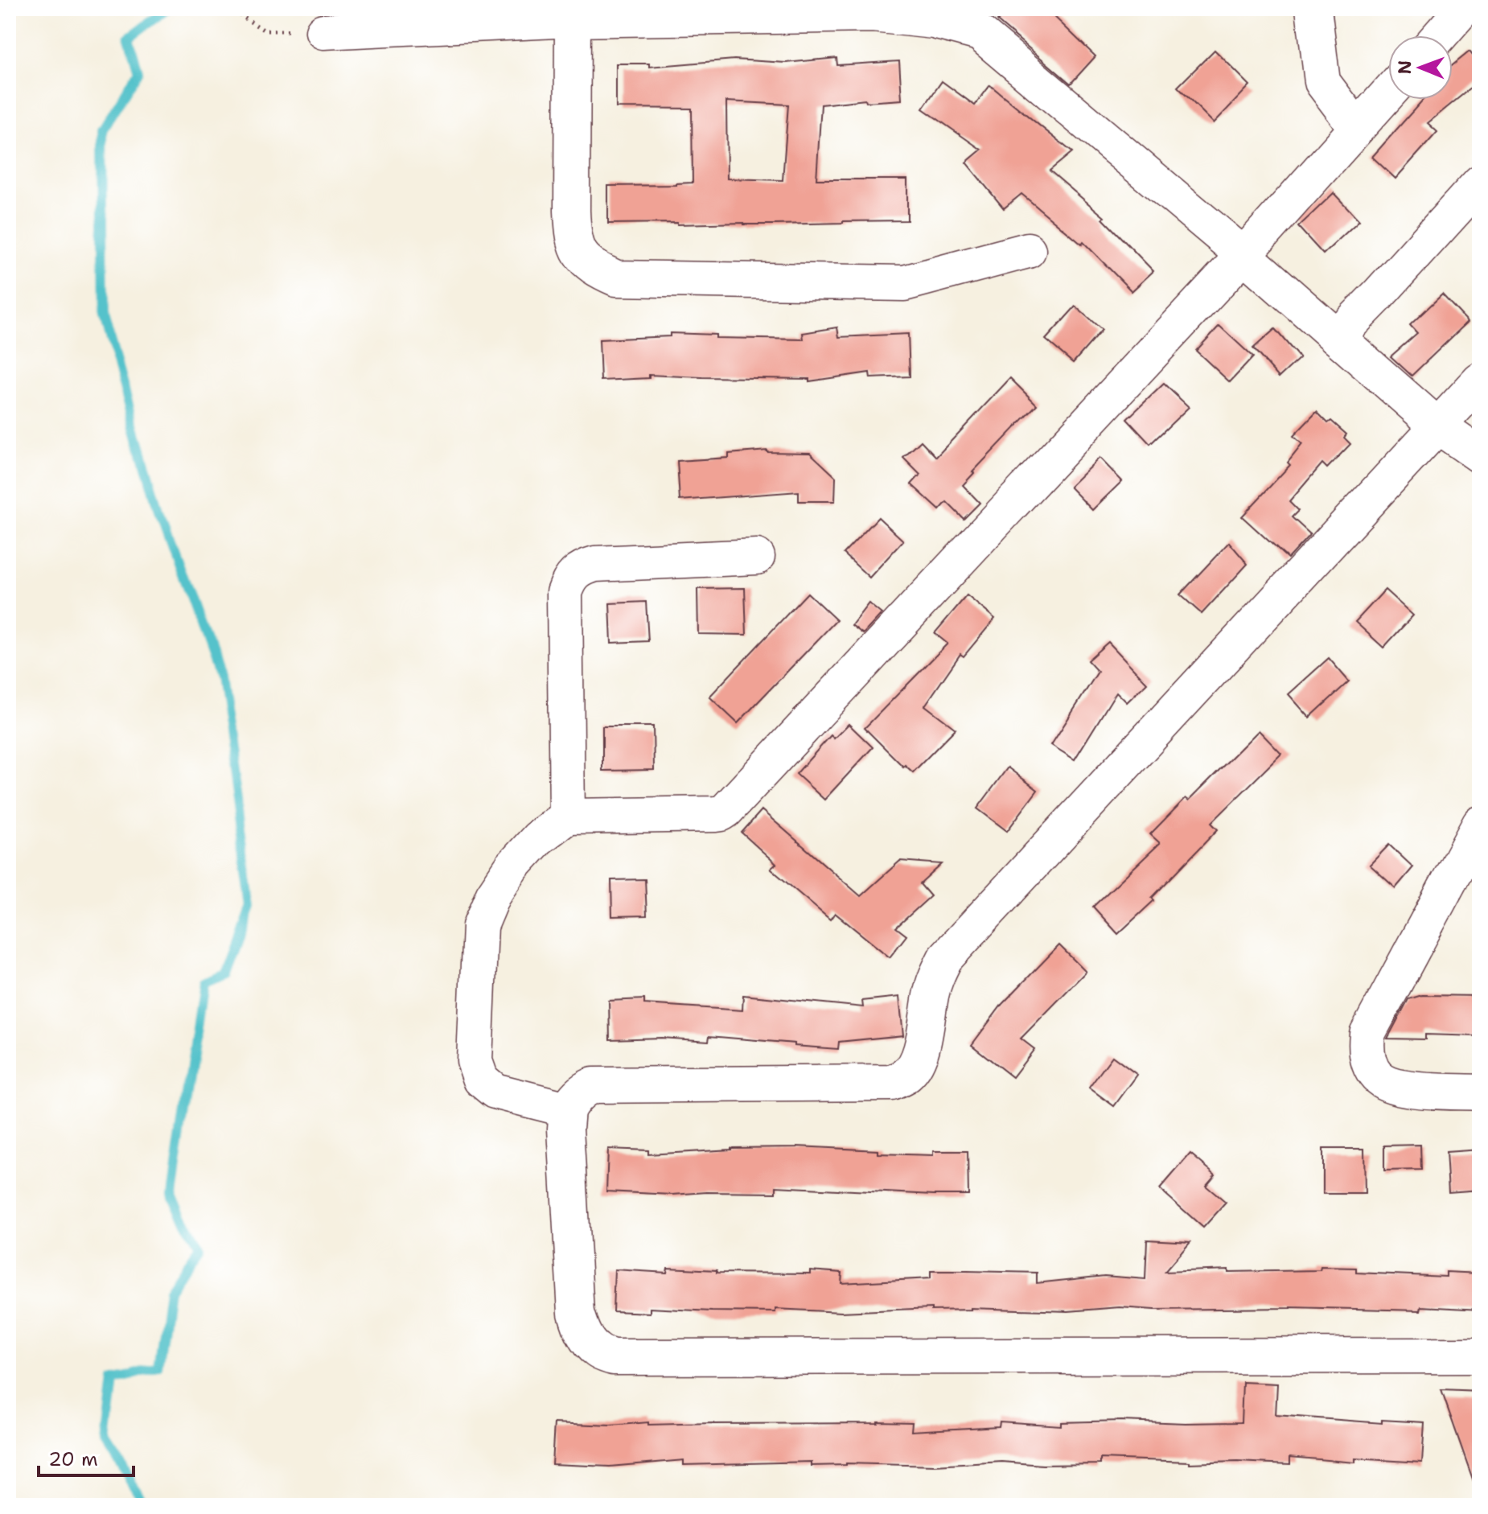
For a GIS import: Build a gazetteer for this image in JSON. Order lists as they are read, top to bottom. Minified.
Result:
{"scale_bar":"20 m","north":"left"}
